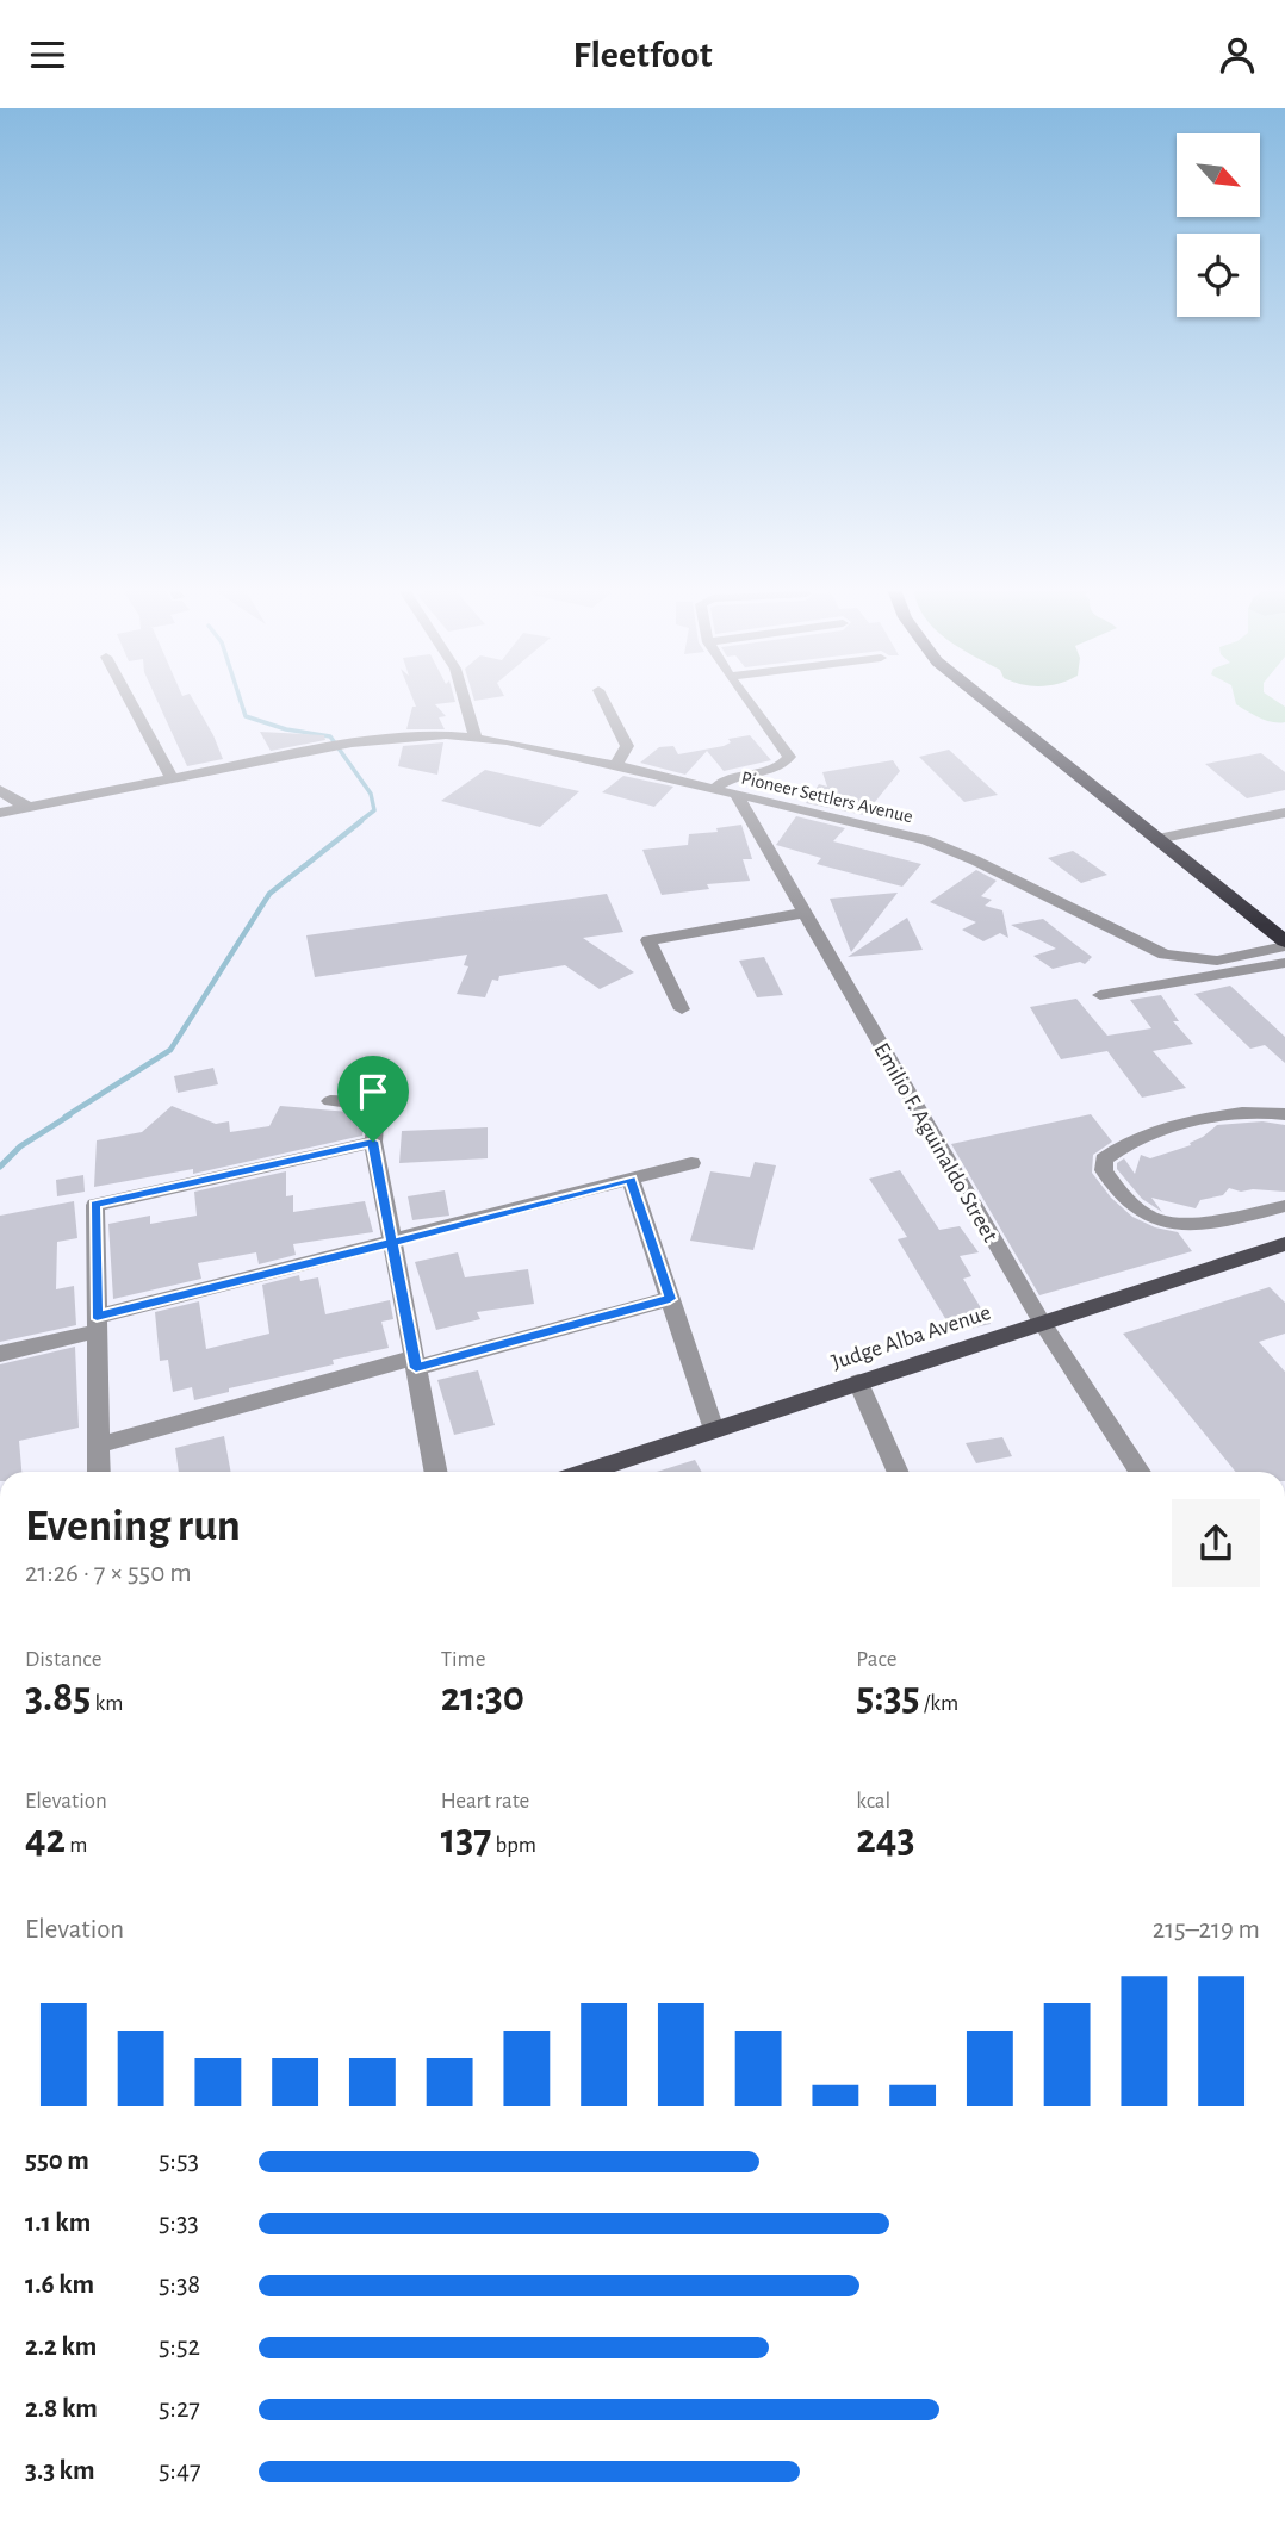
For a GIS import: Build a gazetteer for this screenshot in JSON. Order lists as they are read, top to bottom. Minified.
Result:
{"streets":{"main road":["Judge Alba Avenue"],"street":["Pioneer Settlers Avenue","Emilio F. Aguinaldo Street"]},"crossings":[["Pioneer Settlers Avenue","Emilio F. Aguinaldo Street"],["Emilio F. Aguinaldo Street","Judge Alba Avenue"]],"north":"bottom right","page":{"header":"Fleetfoot","heading":["Evening run","21:26 · 7 × 550 m"],"stats":[["Distance","3.85 km"],["Time","21:30"],["Pace","5:35 /km"],["Elevation","42 m"],["Heart rate","137 bpm"],["kcal","243"]],"chart":["Elevation","215–219 m"],"list":[{"name":"550 m","note":"5:53"},{"name":"1.1 km","note":"5:33"},{"name":"1.6 km","note":"5:38"},{"name":"2.2 km","note":"5:52"},{"name":"2.8 km","note":"5:27"},{"name":"3.3 km","note":"5:47"}]}}
